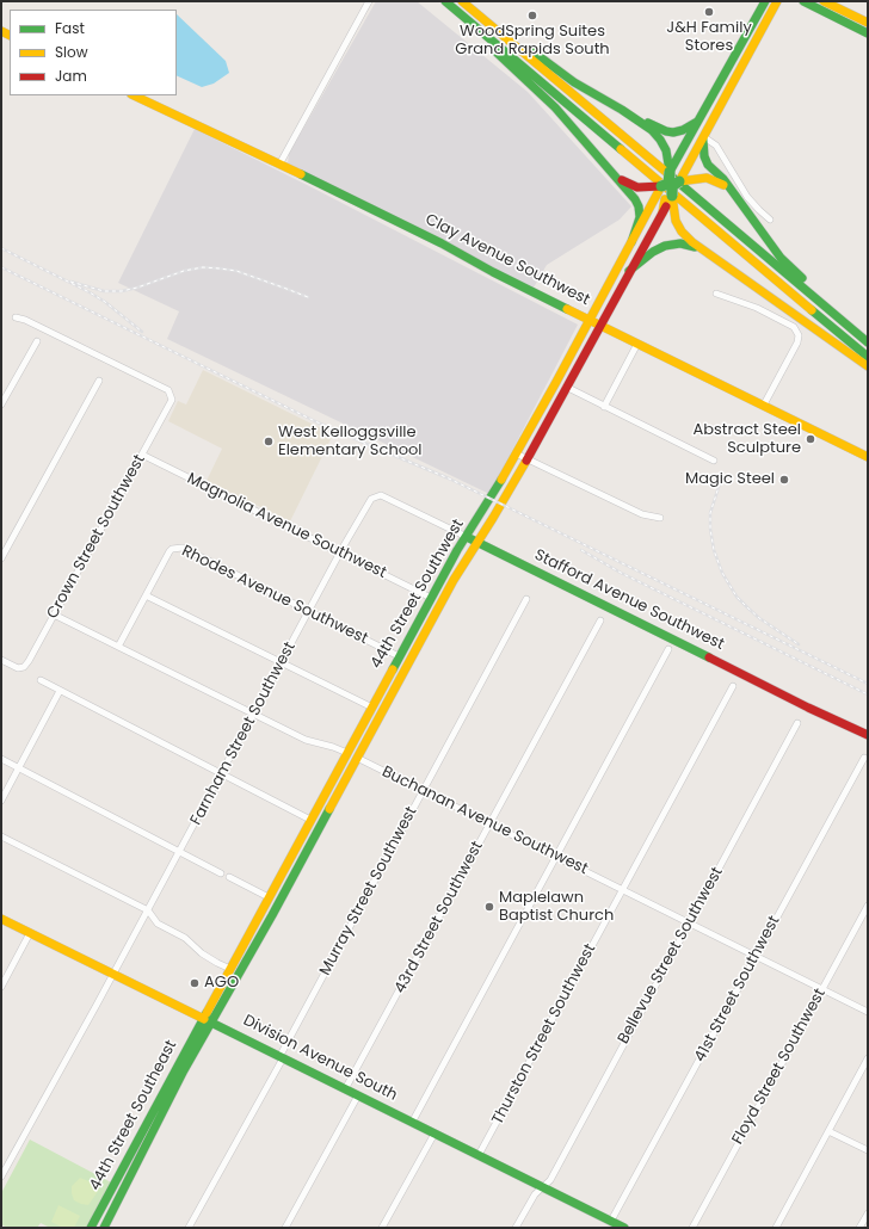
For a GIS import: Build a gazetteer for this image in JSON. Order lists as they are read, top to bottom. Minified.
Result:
{"streets":{"main road":["Clay Avenue Southwest","44th Street Southwest","Stafford Avenue Southwest","Division Avenue South","44th Street Southeast"],"street":["Magnolia Avenue Southwest","Crown Street Southwest","Rhodes Avenue Southwest","Farnham Street Southwest","Buchanan Avenue Southwest","Murray Street Southwest","43rd Street Southwest","Bellevue Street Southwest","41st Street Southwest","Thurston Street Southwest","Floyd Street Southwest"]},"crossings":[["Clay Avenue Southwest","44th Street Southwest"],["Magnolia Avenue Southwest","Crown Street Southwest"],["Magnolia Avenue Southwest","44th Street Southwest"],["Magnolia Avenue Southwest","Farnham Street Southwest"],["Crown Street Southwest","Buchanan Avenue Southwest"],["44th Street Southwest","Rhodes Avenue Southwest"],["44th Street Southwest","Stafford Avenue Southwest"],["44th Street Southwest","Buchanan Avenue Southwest"],["44th Street Southwest","Division Avenue South"],["44th Street Southwest","44th Street Southeast"],["Rhodes Avenue Southwest","Farnham Street Southwest"],["Stafford Avenue Southwest","Farnham Street Southwest"],["Farnham Street Southwest","Buchanan Avenue Southwest"],["Farnham Street Southwest","Division Avenue South"],["Buchanan Avenue Southwest","Murray Street Southwest"],["Buchanan Avenue Southwest","43rd Street Southwest"],["Buchanan Avenue Southwest","Bellevue Street Southwest"],["Buchanan Avenue Southwest","41st Street Southwest"],["Buchanan Avenue Southwest","Thurston Street Southwest"],["Buchanan Avenue Southwest","Floyd Street Southwest"],["Murray Street Southwest","Division Avenue South"],["43rd Street Southwest","Division Avenue South"],["Bellevue Street Southwest","Division Avenue South"],["41st Street Southwest","Division Avenue South"],["Thurston Street Southwest","Division Avenue South"],["Division Avenue South","44th Street Southeast"]],"places":["J&H Family Stores","WoodSpring Suites Grand Rapids South","Abstract Steel Sculpture","West Kelloggsville Elementary School","Magic Steel","Maplelawn Baptist Church","AGO"],"legend":["Fast","Slow","Jam"]}
